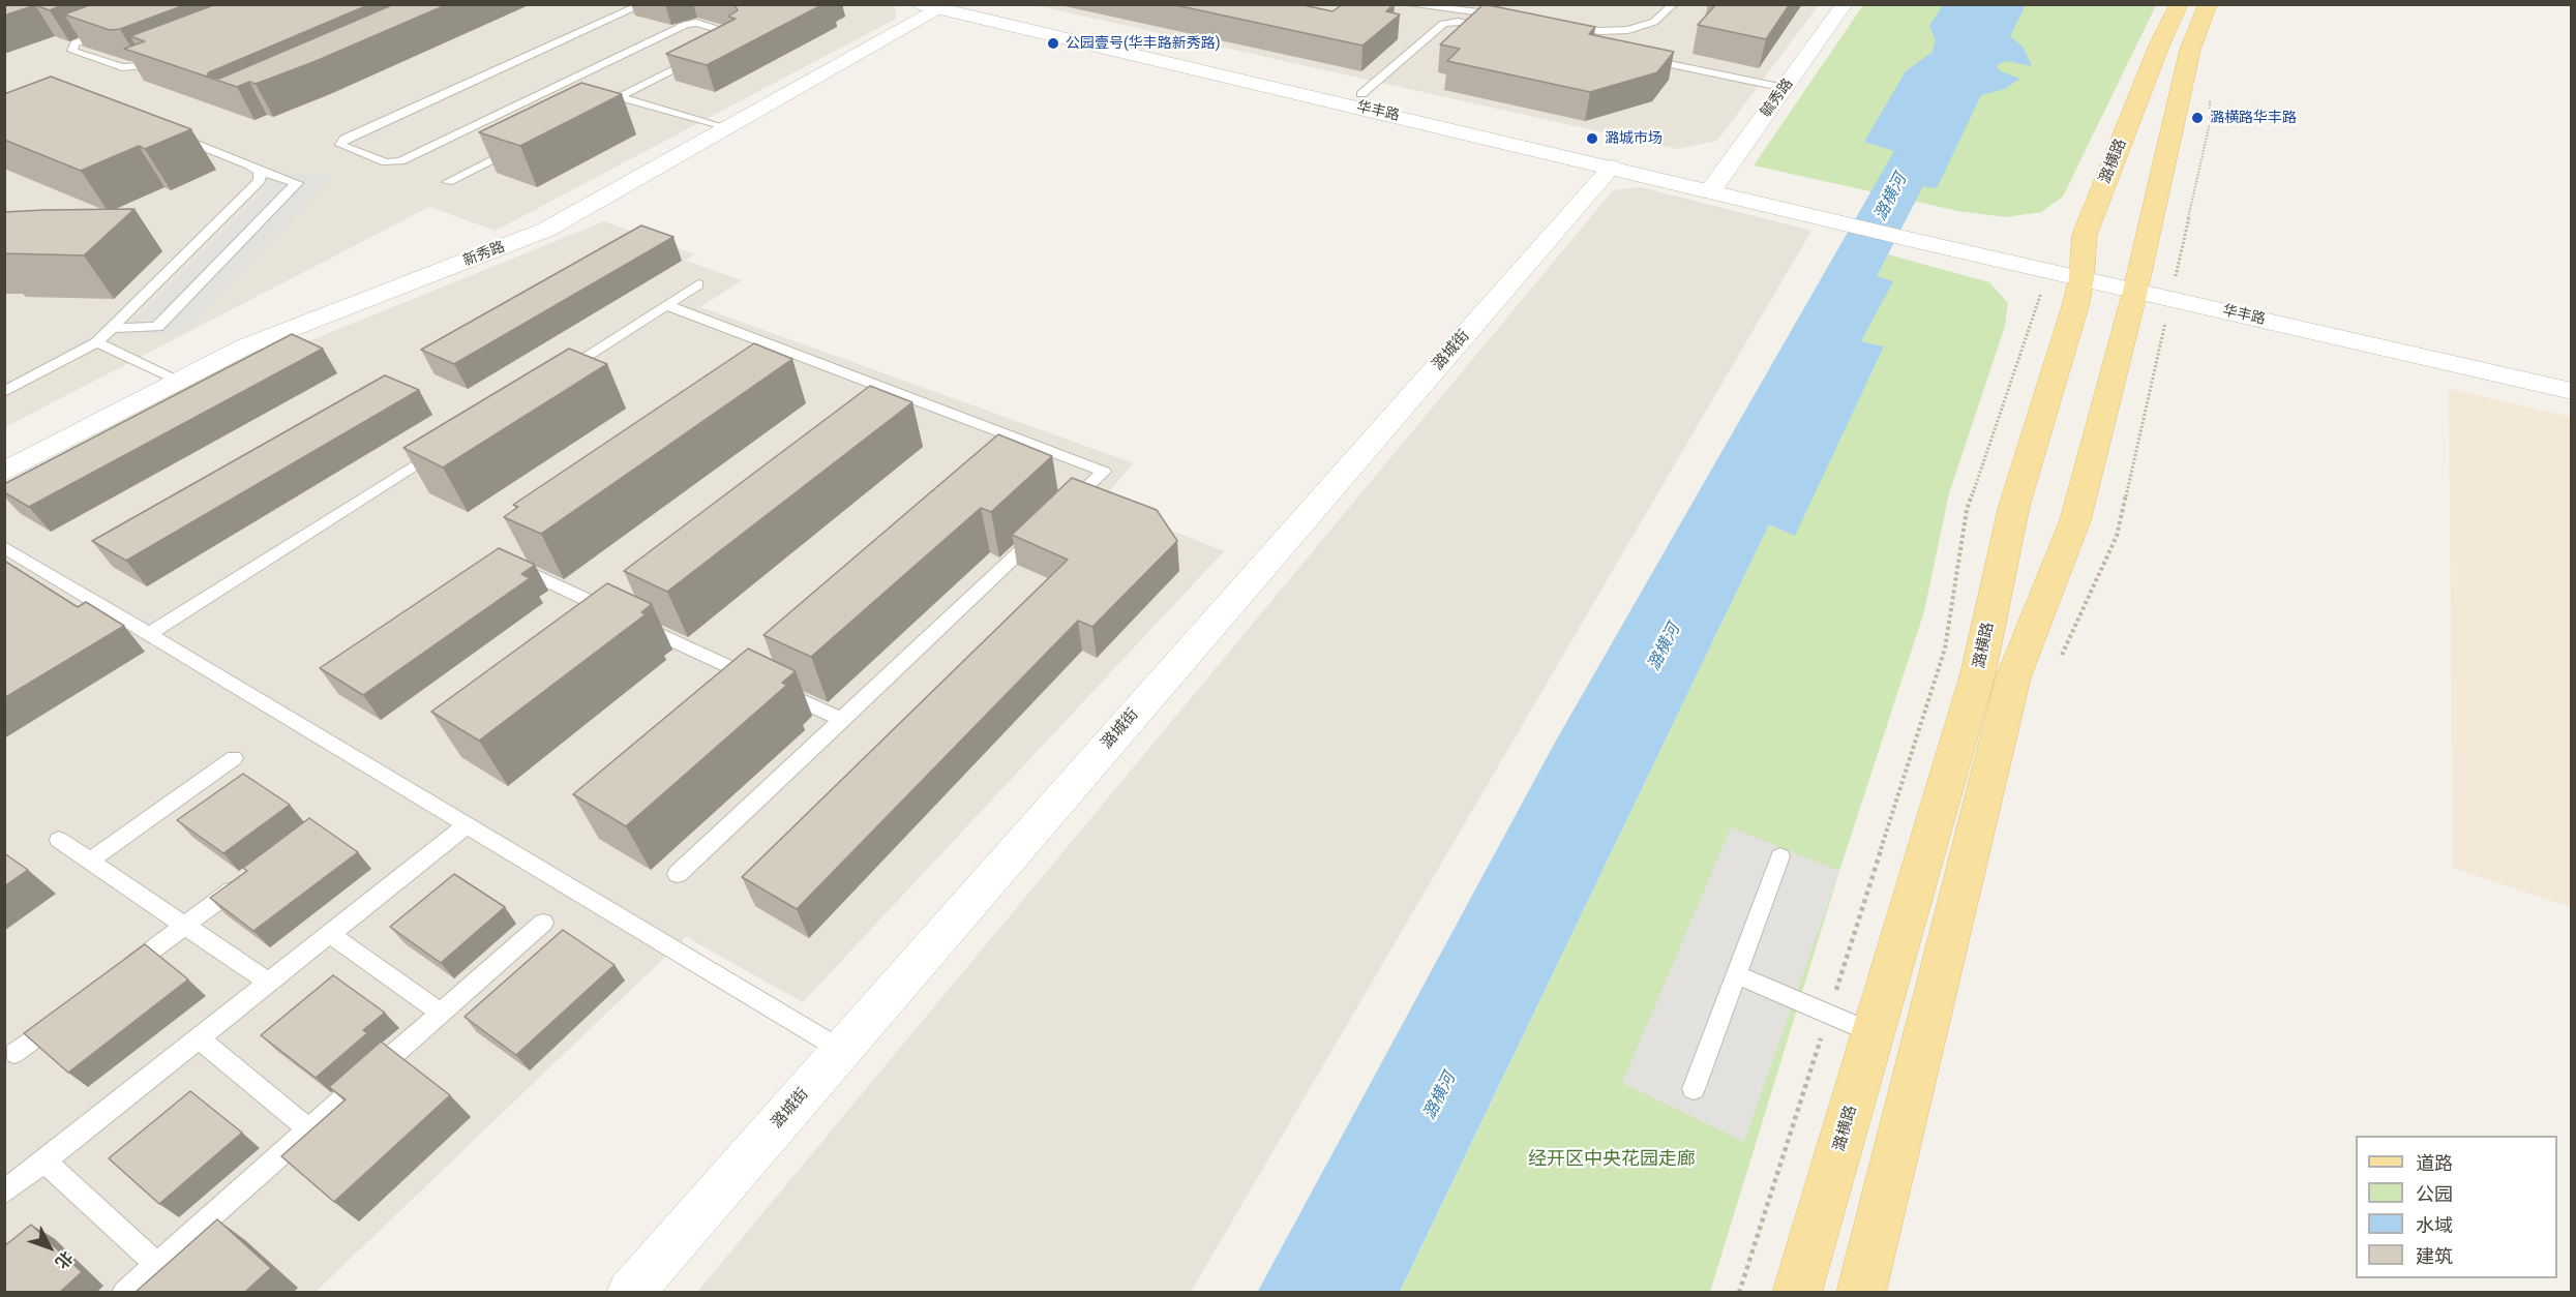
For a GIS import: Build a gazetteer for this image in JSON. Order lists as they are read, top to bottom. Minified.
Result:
{"streets":{"main road":["潞横路"],"street":["毓秀路","华丰路","新秀路","潞城街"]},"crossings":[["毓秀路","华丰路"],["华丰路","潞横路"],["华丰路","新秀路"],["华丰路","潞城街"]],"water":["潞横河"],"parks":["经开区中央花园走廊"],"places":["公园壹号(华丰路新秀路)","潞横路华丰路","潞城市场"],"legend":["道路","公园","水域","建筑"],"north":"bottom right"}
